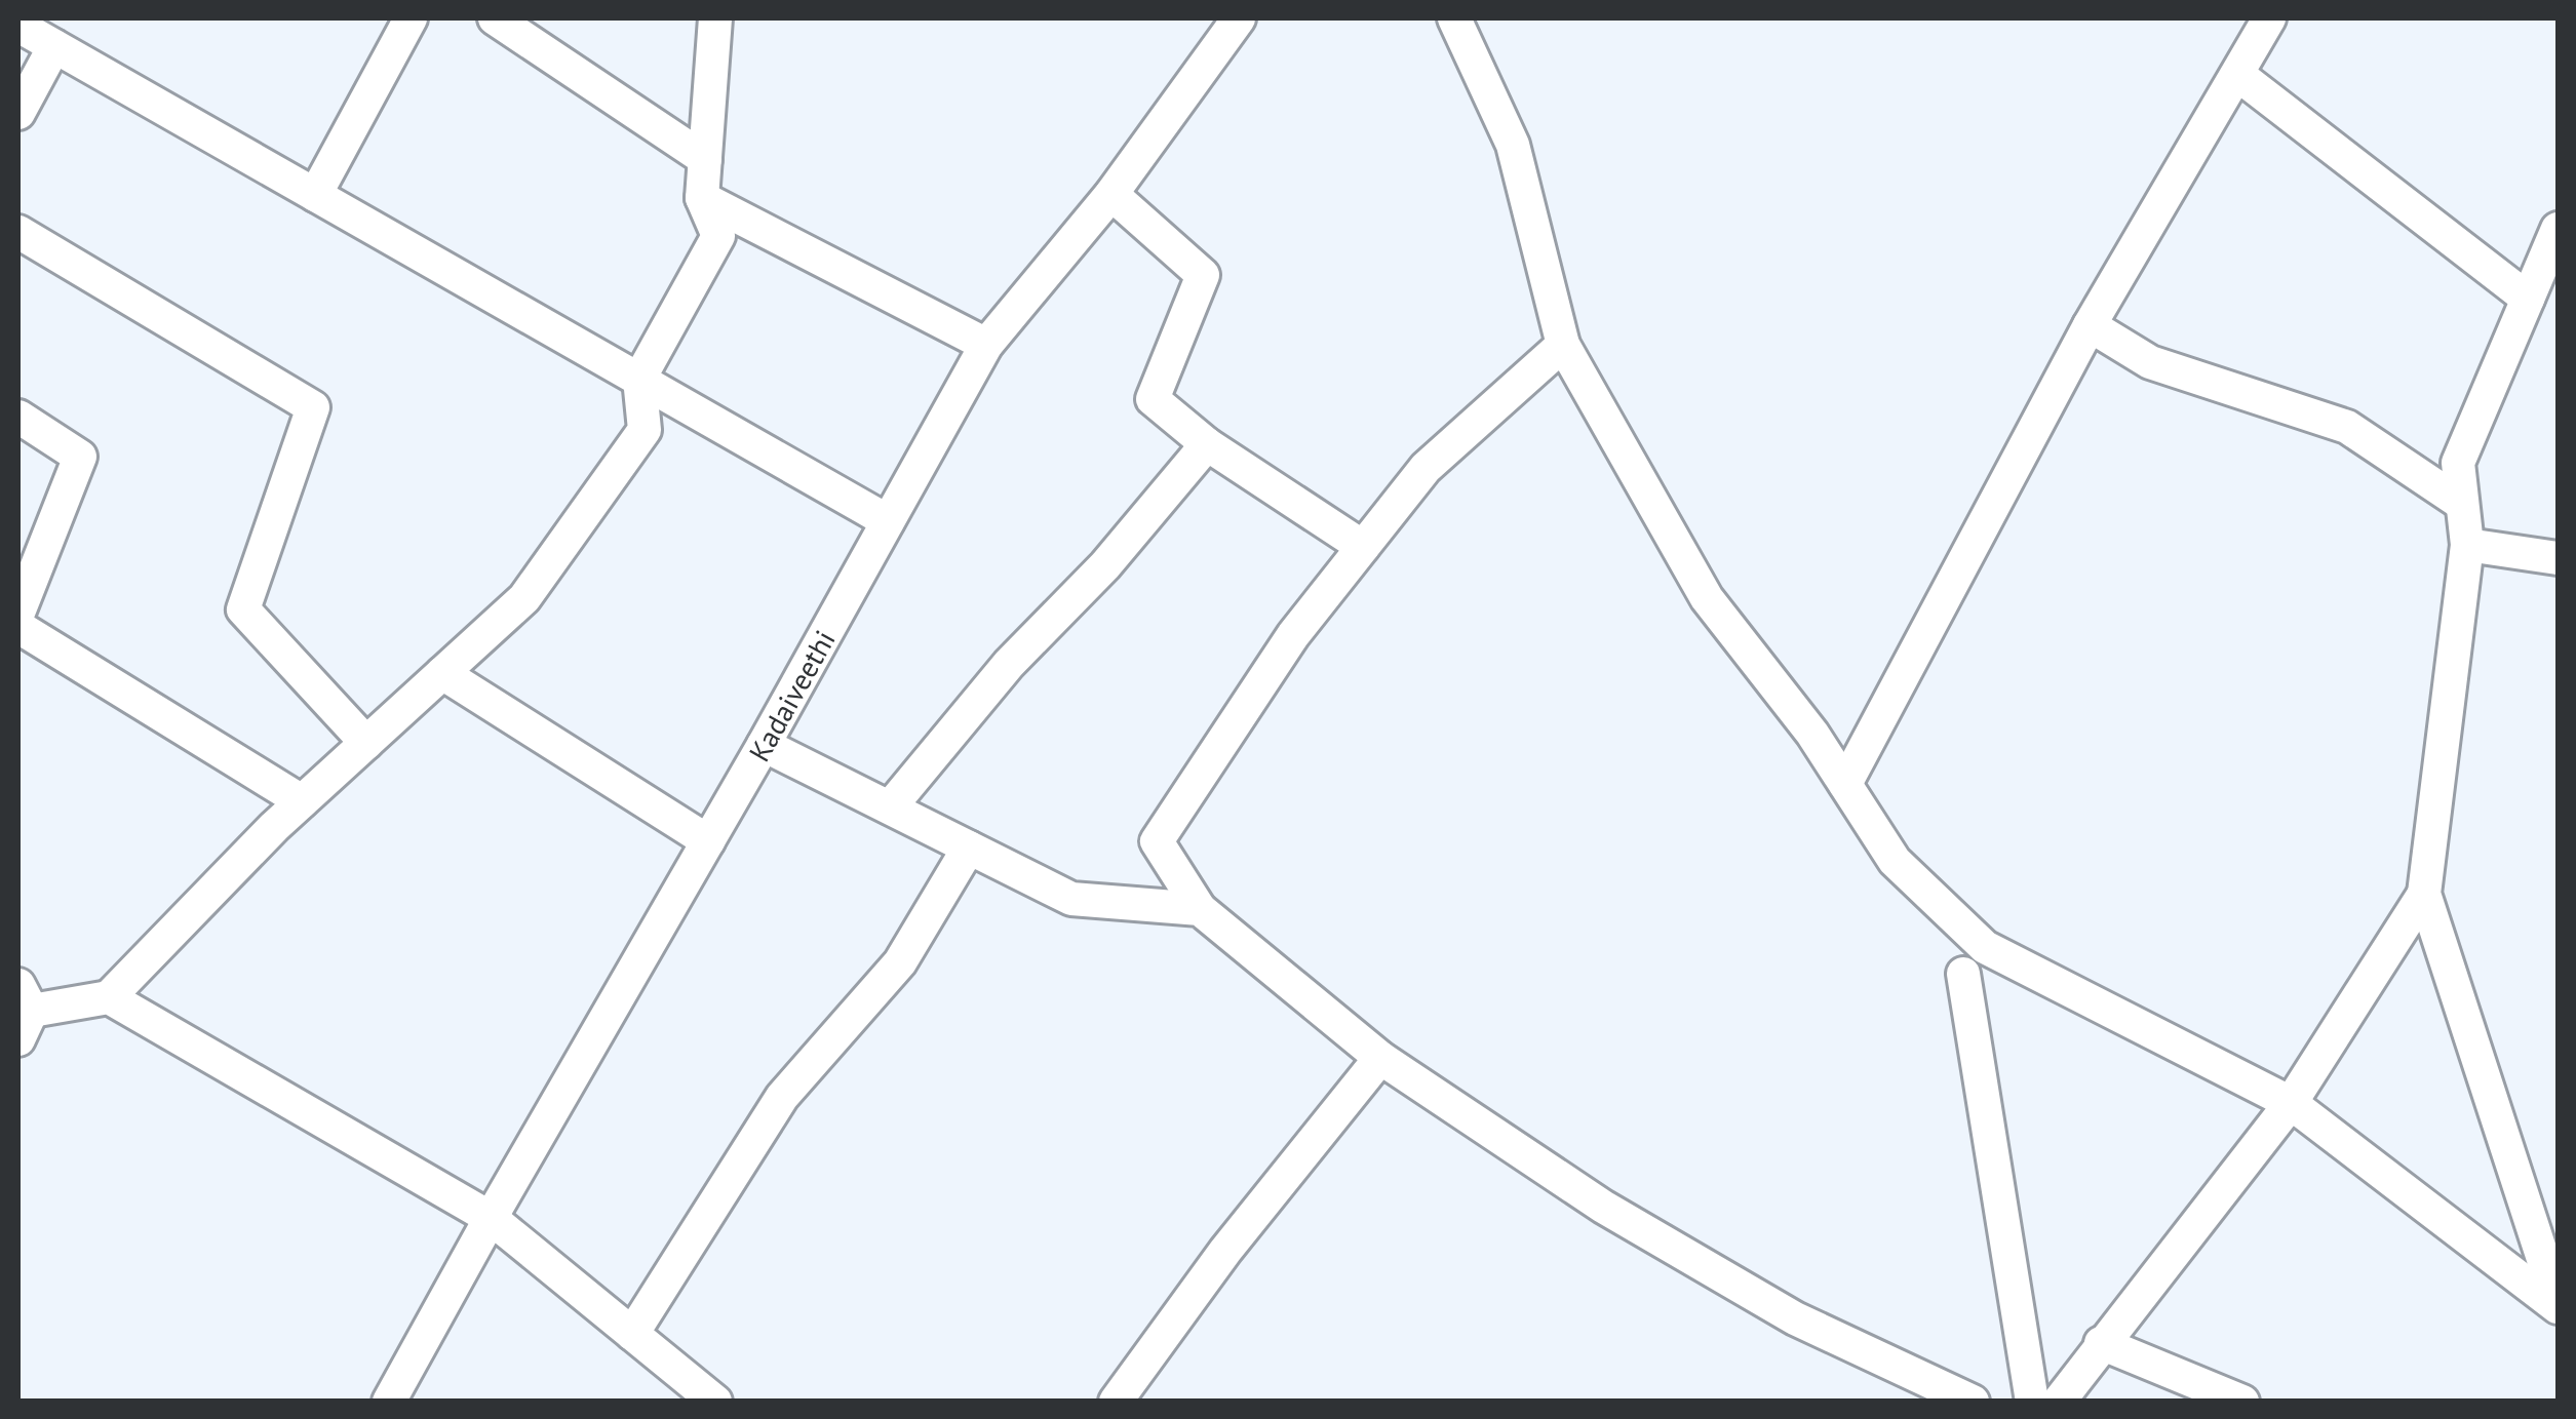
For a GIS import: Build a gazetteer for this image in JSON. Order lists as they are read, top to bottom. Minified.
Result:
{"streets":{"street":["Kadaiveethi"]}}
